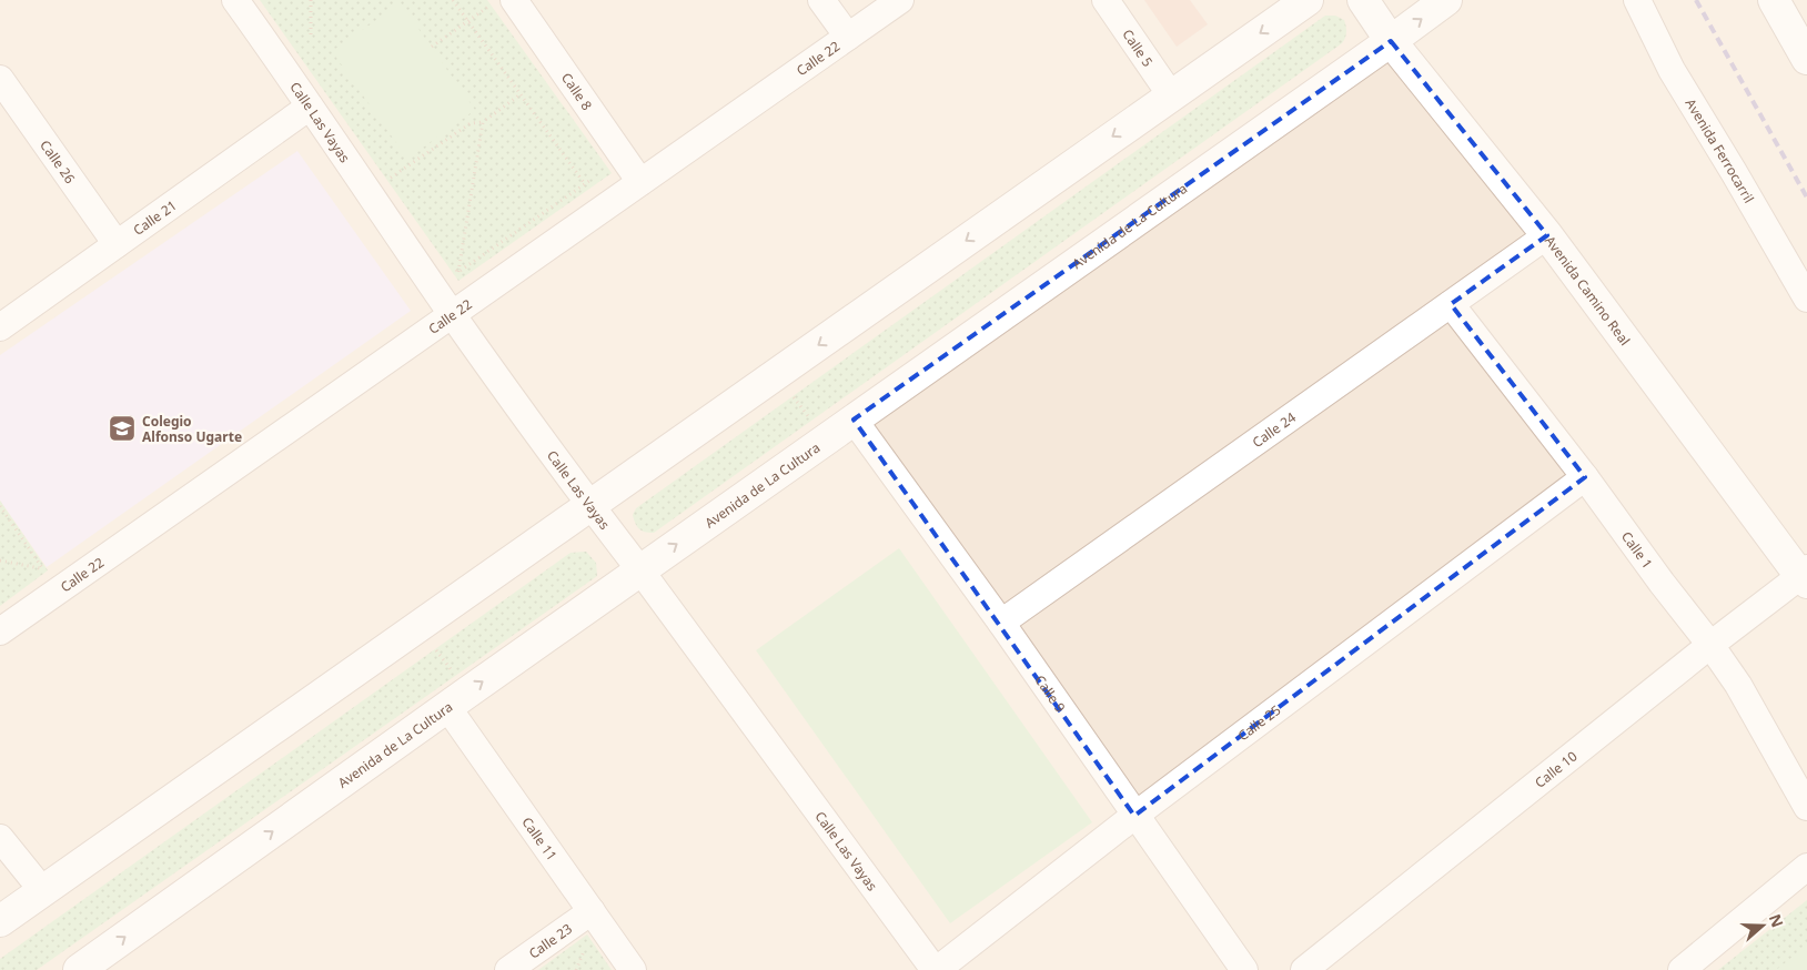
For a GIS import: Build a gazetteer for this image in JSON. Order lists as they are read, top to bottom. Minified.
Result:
{"streets":{"street":["Calle 5","Calle 22","Calle 8","Calle Las Vayas","Avenida Ferrocarril","Calle 26","Calle 21","Avenida de La Cultura","Avenida Camino Real","Calle 24","Calle 1","Calle 9","Calle 25","Calle 10","Calle 11","Calle 23"]},"crossings":[["Calle 22","Calle 8"],["Calle 22","Calle Las Vayas"],["Calle Las Vayas","Calle 21"],["Calle Las Vayas","Avenida de La Cultura"],["Calle Las Vayas","Calle 25"],["Calle 26","Calle 21"],["Avenida de La Cultura","Avenida Camino Real"],["Avenida de La Cultura","Calle 9"],["Avenida de La Cultura","Calle 11"],["Avenida Camino Real","Calle 24"],["Avenida Camino Real","Calle 10"],["Calle 24","Calle 1"],["Calle 24","Calle 9"],["Calle 1","Calle 25"],["Calle 1","Calle 10"],["Calle 9","Calle 25"],["Calle 11","Calle 23"]],"places":{"school or university":["Colegio Alfonso Ugarte"]},"north":"right"}
